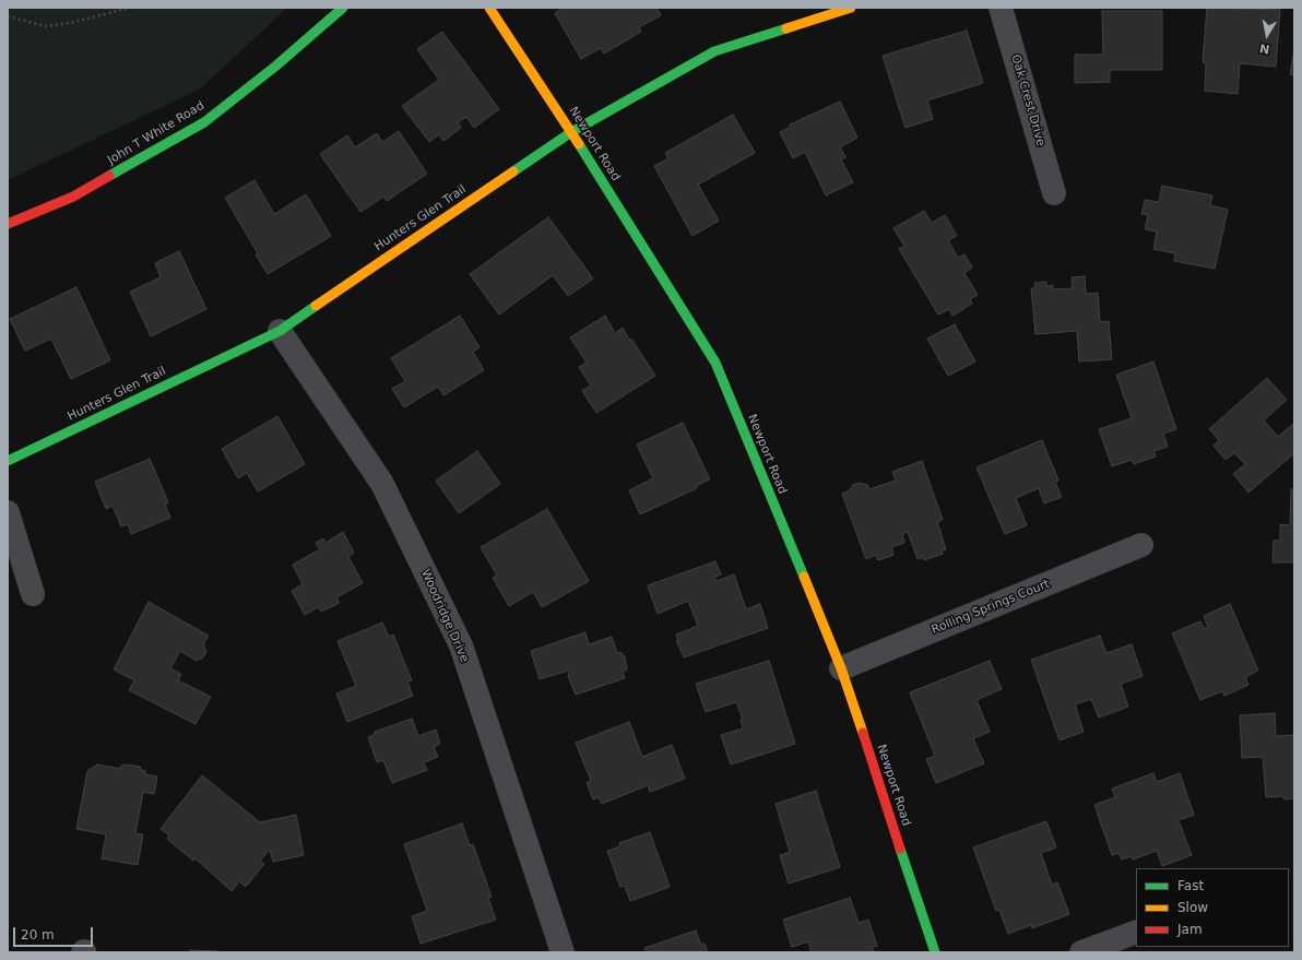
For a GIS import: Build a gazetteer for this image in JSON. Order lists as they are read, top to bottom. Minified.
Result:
{"streets":{"street":["Oak Crest Drive","John T White Road","Newport Road","Hunters Glen Trail","Rolling Springs Court","Woodridge Drive"]},"crossings":[["Newport Road","Hunters Glen Trail"],["Newport Road","Rolling Springs Court"],["Hunters Glen Trail","Woodridge Drive"]],"legend":["Fast","Slow","Jam"],"scale_bar":"20 m","north":"bottom"}
